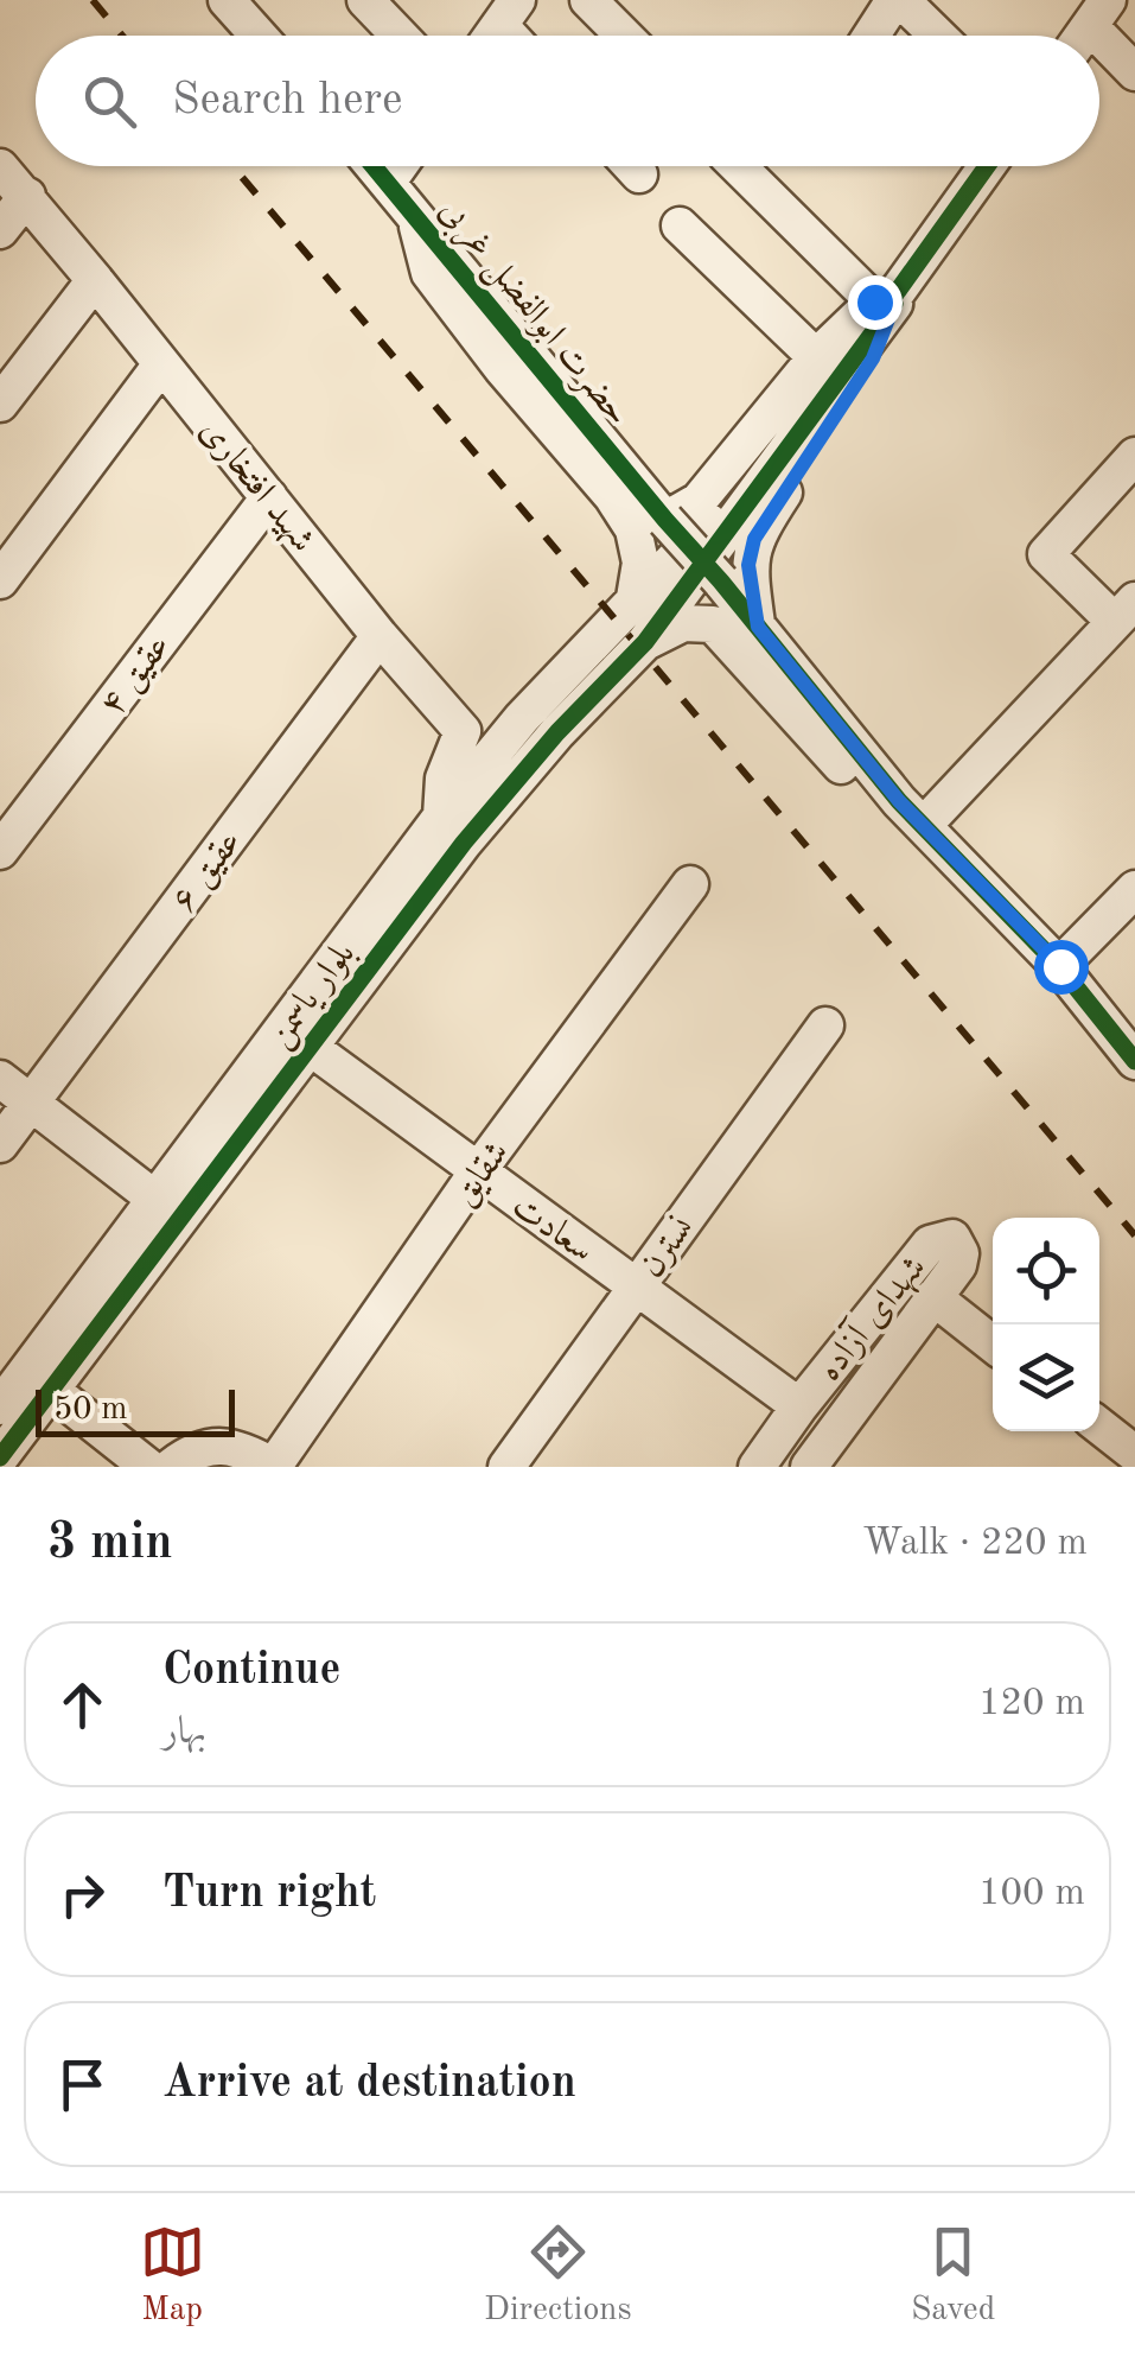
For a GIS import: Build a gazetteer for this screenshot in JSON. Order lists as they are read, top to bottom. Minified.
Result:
{"streets":{"street":["حضرت ابوالفضل غربی","شهید افتخاری","عقیق ۴","عقیق ۶","بلوار یاسمن","شقایق","سعادت","نسترن","شهدای آزاده"]},"crossings":[["حضرت ابوالفضل غربی","بلوار یاسمن"],["شهید افتخاری","عقیق ۴"],["شهید افتخاری","عقیق ۶"],["شهید افتخاری","بلوار یاسمن"],["بلوار یاسمن","سعادت"],["شقایق","سعادت"],["سعادت","نسترن"],["سعادت","شهدای آزاده"]],"scale_bar":"50 m","page":{"search":"Search here","scale":"50 m","heading":["3 min","Walk · 220 m"],"list":[["Continue","بهار","120 m"],["Turn right","100 m"],"Arrive at destination"],"nav":["Map","Directions","Saved"]}}
